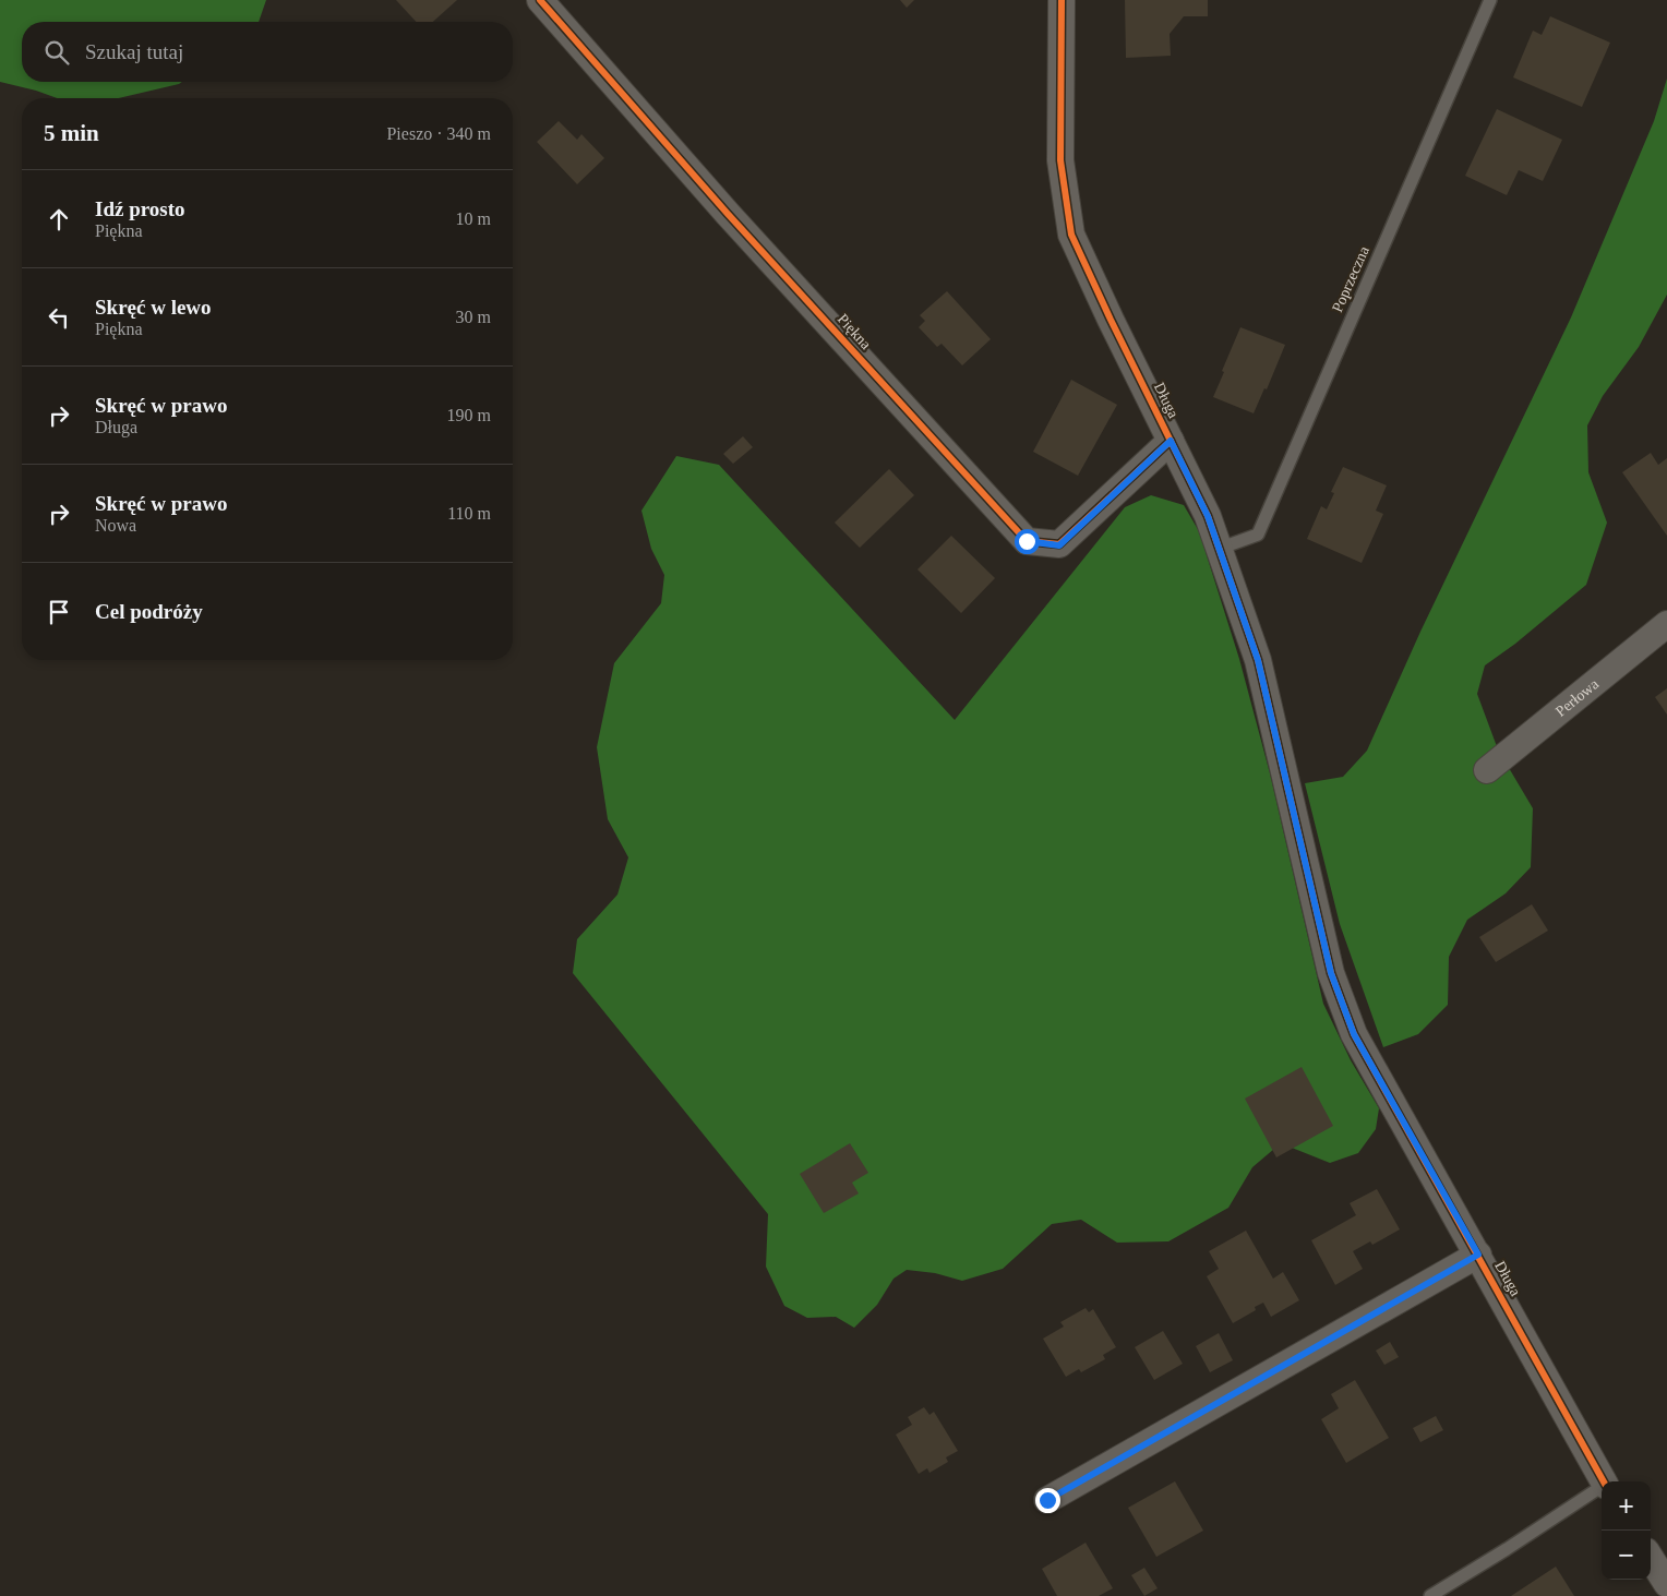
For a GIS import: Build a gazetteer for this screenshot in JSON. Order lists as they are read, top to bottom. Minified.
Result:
{"streets":{"street":["Piękna","Długa","Perłowa"],"lane":["Poprzeczna"]},"crossings":[["Poprzeczna","Długa"],["Piękna","Długa"]],"page":{"search":"Szukaj tutaj","heading":["5 min","Pieszo · 340 m"],"list":[["Idź prosto","Piękna","10 m"],["Skręć w lewo","Piękna","30 m"],["Skręć w prawo","Długa","190 m"],["Skręć w prawo","Nowa","110 m"],"Cel podróży"],"map_buttons":["+","−"]}}
